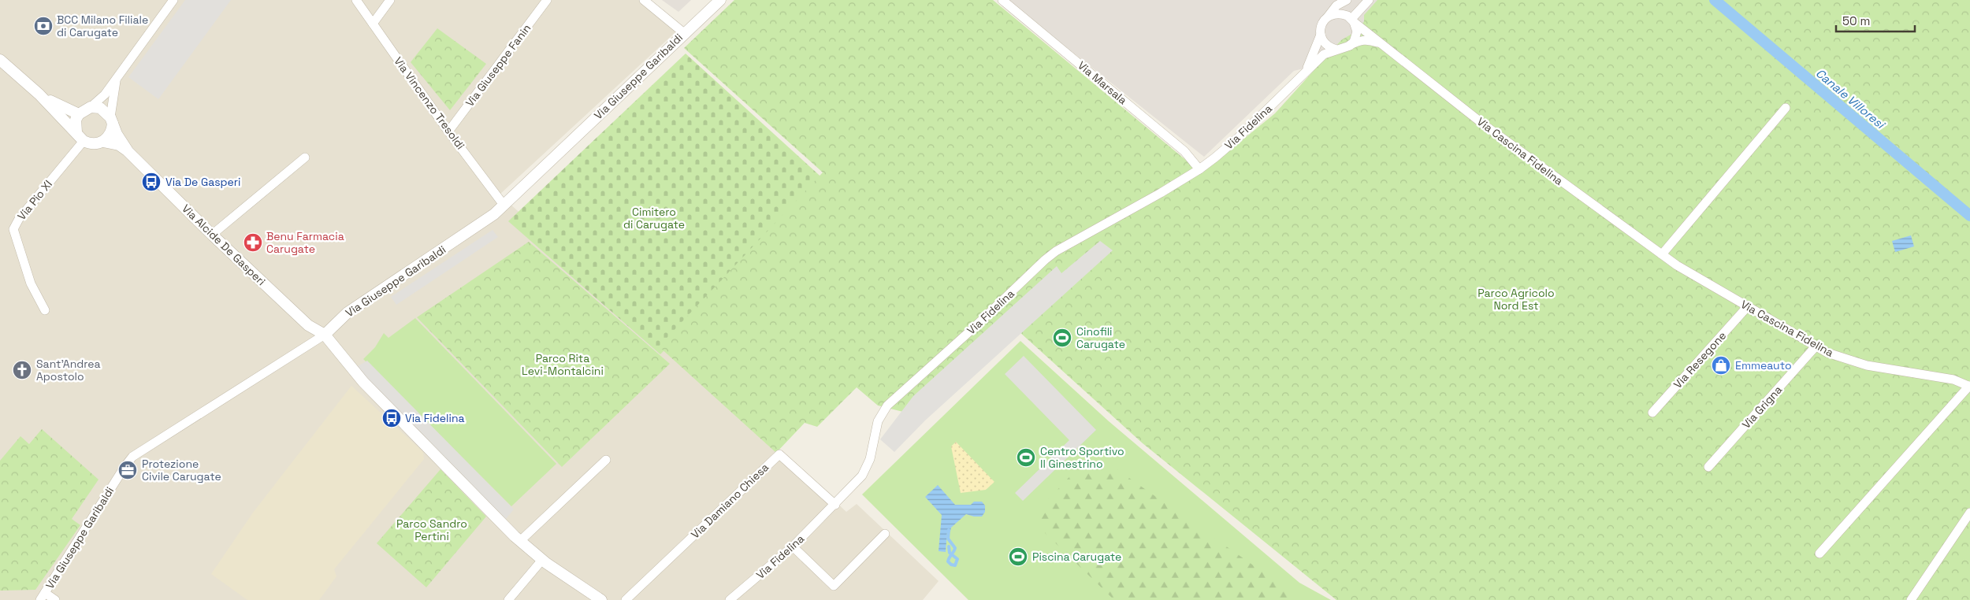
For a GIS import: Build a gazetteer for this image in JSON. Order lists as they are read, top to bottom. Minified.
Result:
{"streets":{"street":["Via Giuseppe Fanin","Via Giuseppe Garibaldi","Via Marsala","Via Vincenzo Tresoldi","Via Fidelina","Via Cascina Fidelina","Via Pio XI","Via Alcide De Gasperi","Via Resegone","Via Grigna","Via Damiano Chiesa"]},"crossings":[["Via Giuseppe Fanin","Via Vincenzo Tresoldi"],["Via Giuseppe Garibaldi","Via Vincenzo Tresoldi"],["Via Giuseppe Garibaldi","Via Alcide De Gasperi"],["Via Marsala","Via Fidelina"],["Via Fidelina","Via Cascina Fidelina"],["Via Fidelina","Via Damiano Chiesa"],["Via Cascina Fidelina","Via Resegone"],["Via Cascina Fidelina","Via Grigna"],["Via Pio XI","Via Alcide De Gasperi"]],"water":["Canale Villoresi"],"parks":["Cimitero di Carugate","Parco Agricolo Nord Est","Parco Rita Levi-Montalcini","Parco Sandro Pertini"],"places":{"bank":["BCC Milano Filiale di Carugate"],"bus stop":["Via De Gasperi","Via Fidelina"],"pharmacy":["Benu Farmacia Carugate"],"sports":["Cinofili Carugate","Centro Sportivo Il Ginestrino","Piscina Carugate"],"shop":["Emmeauto"],"church":["Sant'Andrea Apostolo"],"office":["Protezione Civile Carugate"]},"scale_bar":"50 m"}
